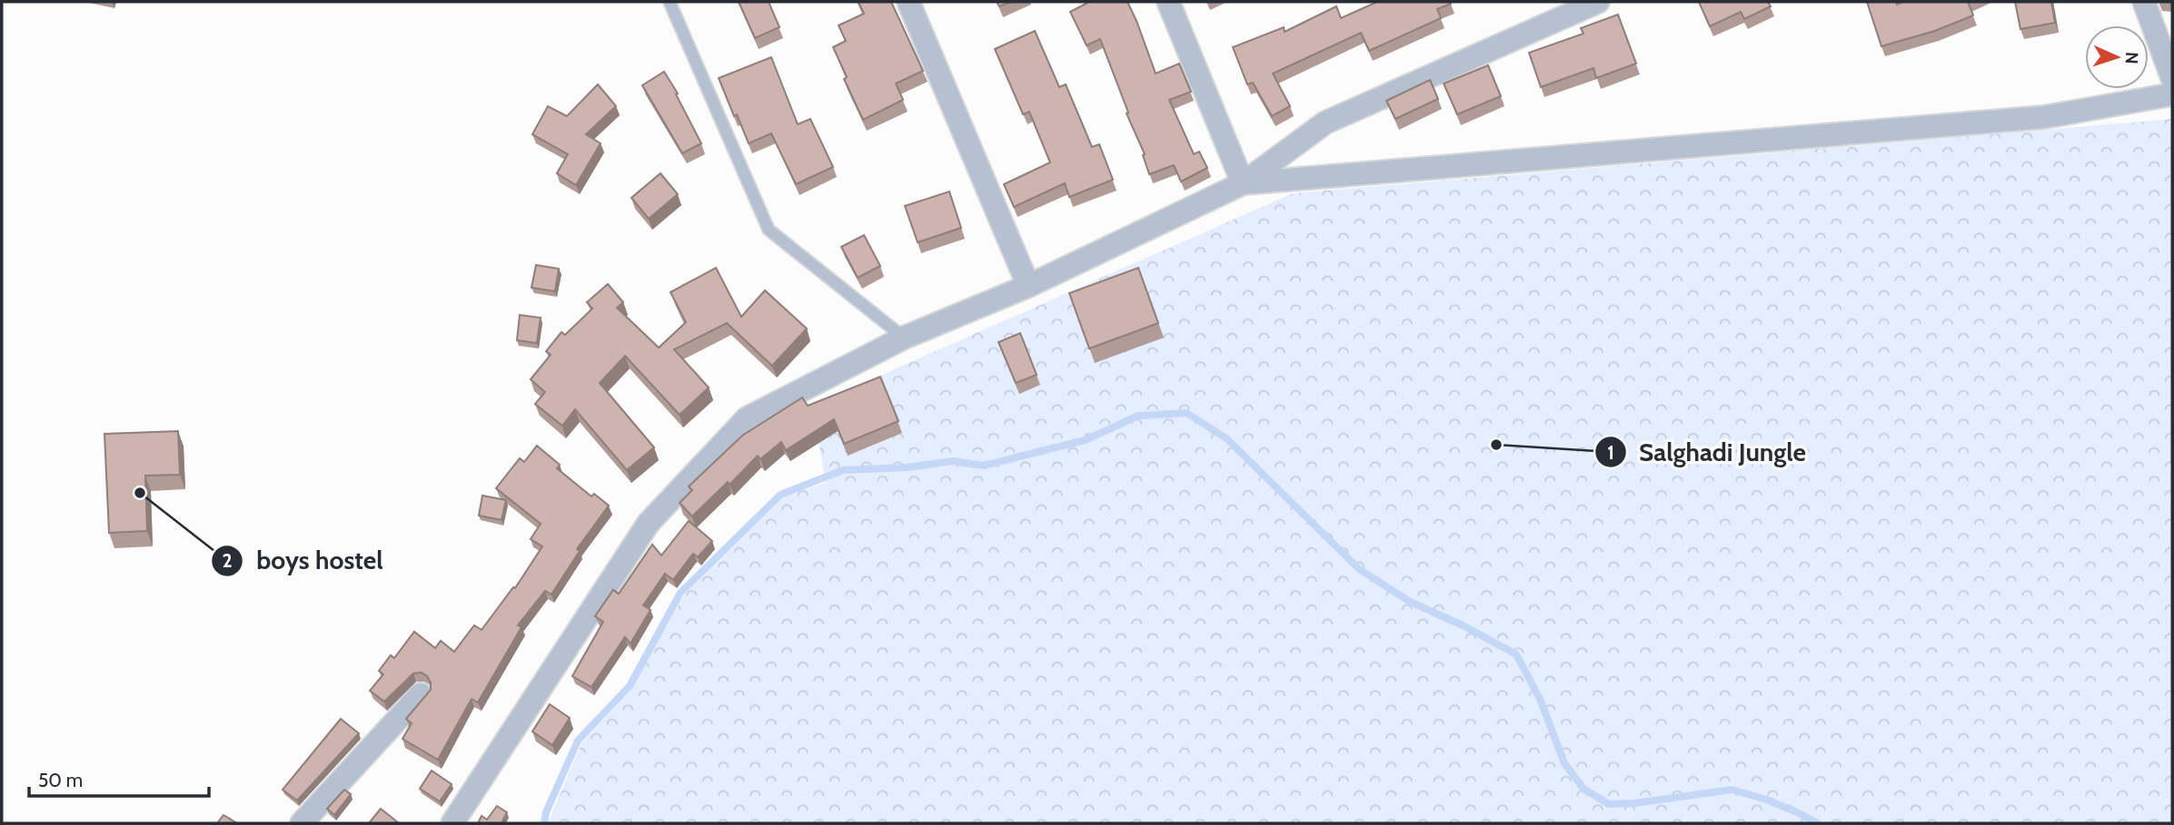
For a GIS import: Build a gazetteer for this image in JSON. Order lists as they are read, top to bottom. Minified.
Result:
{"places":["Salghadi Jungle","boys hostel"],"scale_bar":"50 m","north":"right"}
